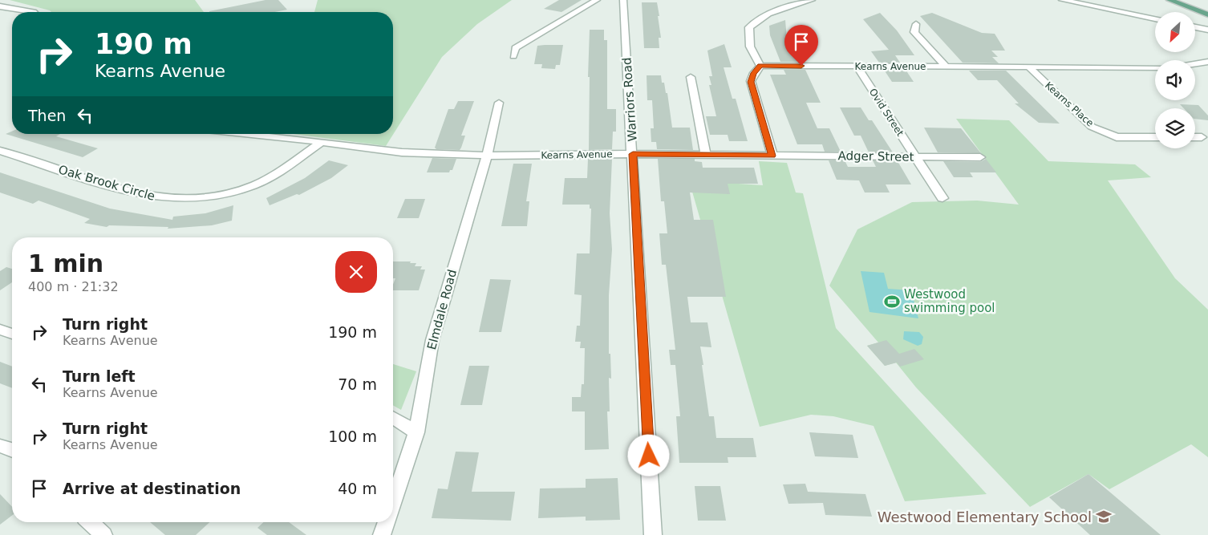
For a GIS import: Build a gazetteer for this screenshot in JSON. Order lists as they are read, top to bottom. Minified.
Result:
{"streets":{"street":["Kearns Avenue","Warriors Road","Kearns Place","Ovid Street","Adger Street","Oak Brook Circle","Elmdale Road"]},"crossings":[["Kearns Avenue","Warriors Road"],["Kearns Avenue","Kearns Place"],["Kearns Avenue","Ovid Street"],["Kearns Avenue","Adger Street"],["Kearns Avenue","Oak Brook Circle"],["Kearns Avenue","Elmdale Road"],["Ovid Street","Adger Street"]],"places":{"sports":["Westwood swimming pool"],"school or university":["Westwood Elementary School"]},"north":"bottom left","page":{"turn":["190 m","Kearns Avenue"],"then":"Then","heading":["1 min","400 m · 21:32"],"list":[{"name":"Turn right","note":"Kearns Avenue","value":"190 m"},{"name":"Turn left","note":"Kearns Avenue","value":"70 m"},{"name":"Turn right","note":"Kearns Avenue","value":"100 m"},{"name":"Arrive at destination","value":"40 m"}]}}
